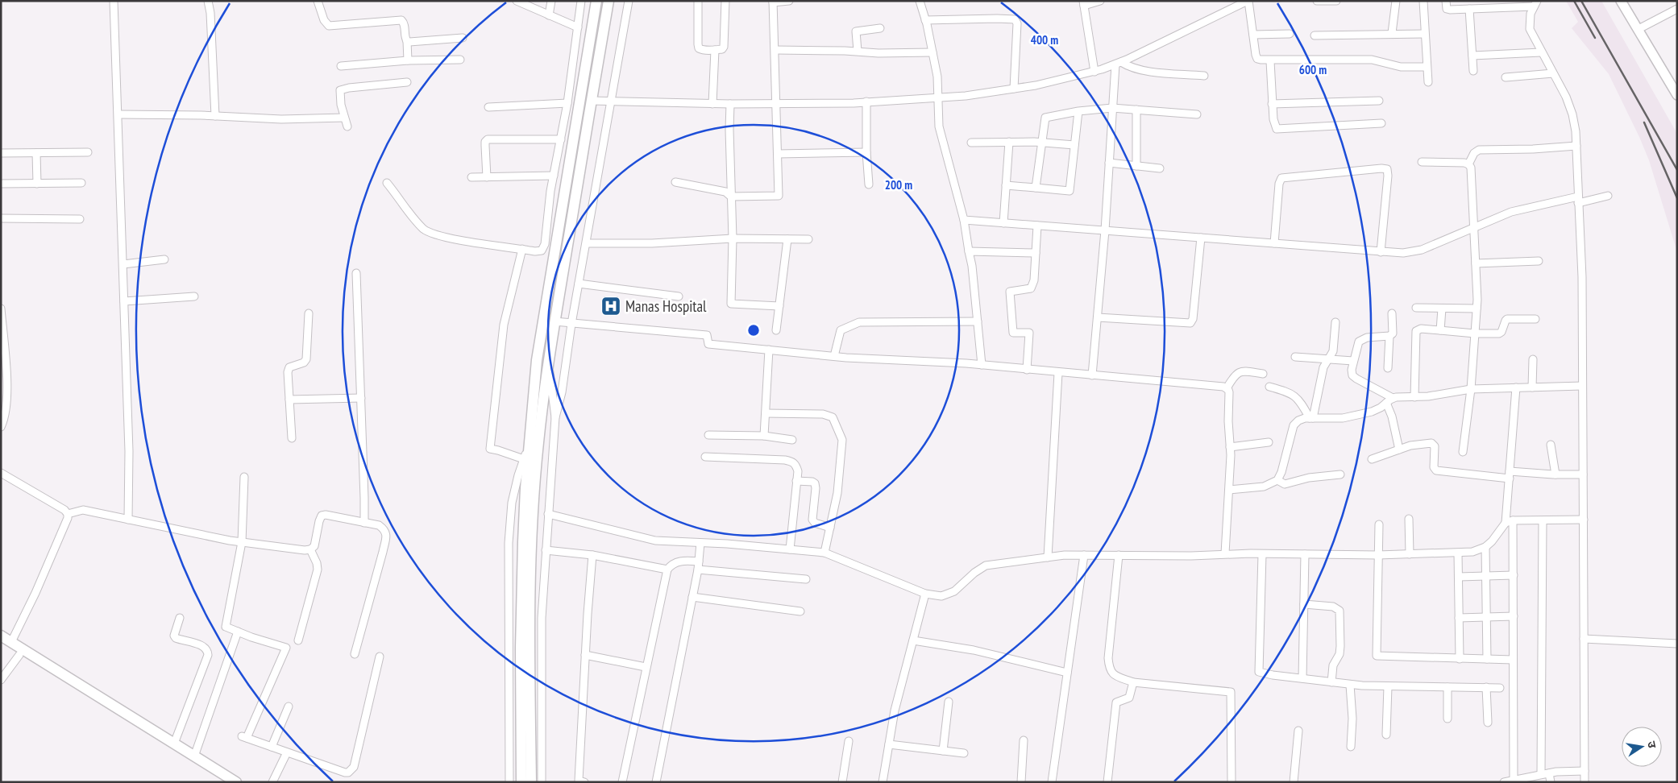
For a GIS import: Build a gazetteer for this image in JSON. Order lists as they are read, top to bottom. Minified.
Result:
{"places":{"hospital":["Manas Hospital"]},"north":"right","rings":["400 m","600 m","200 m"]}
